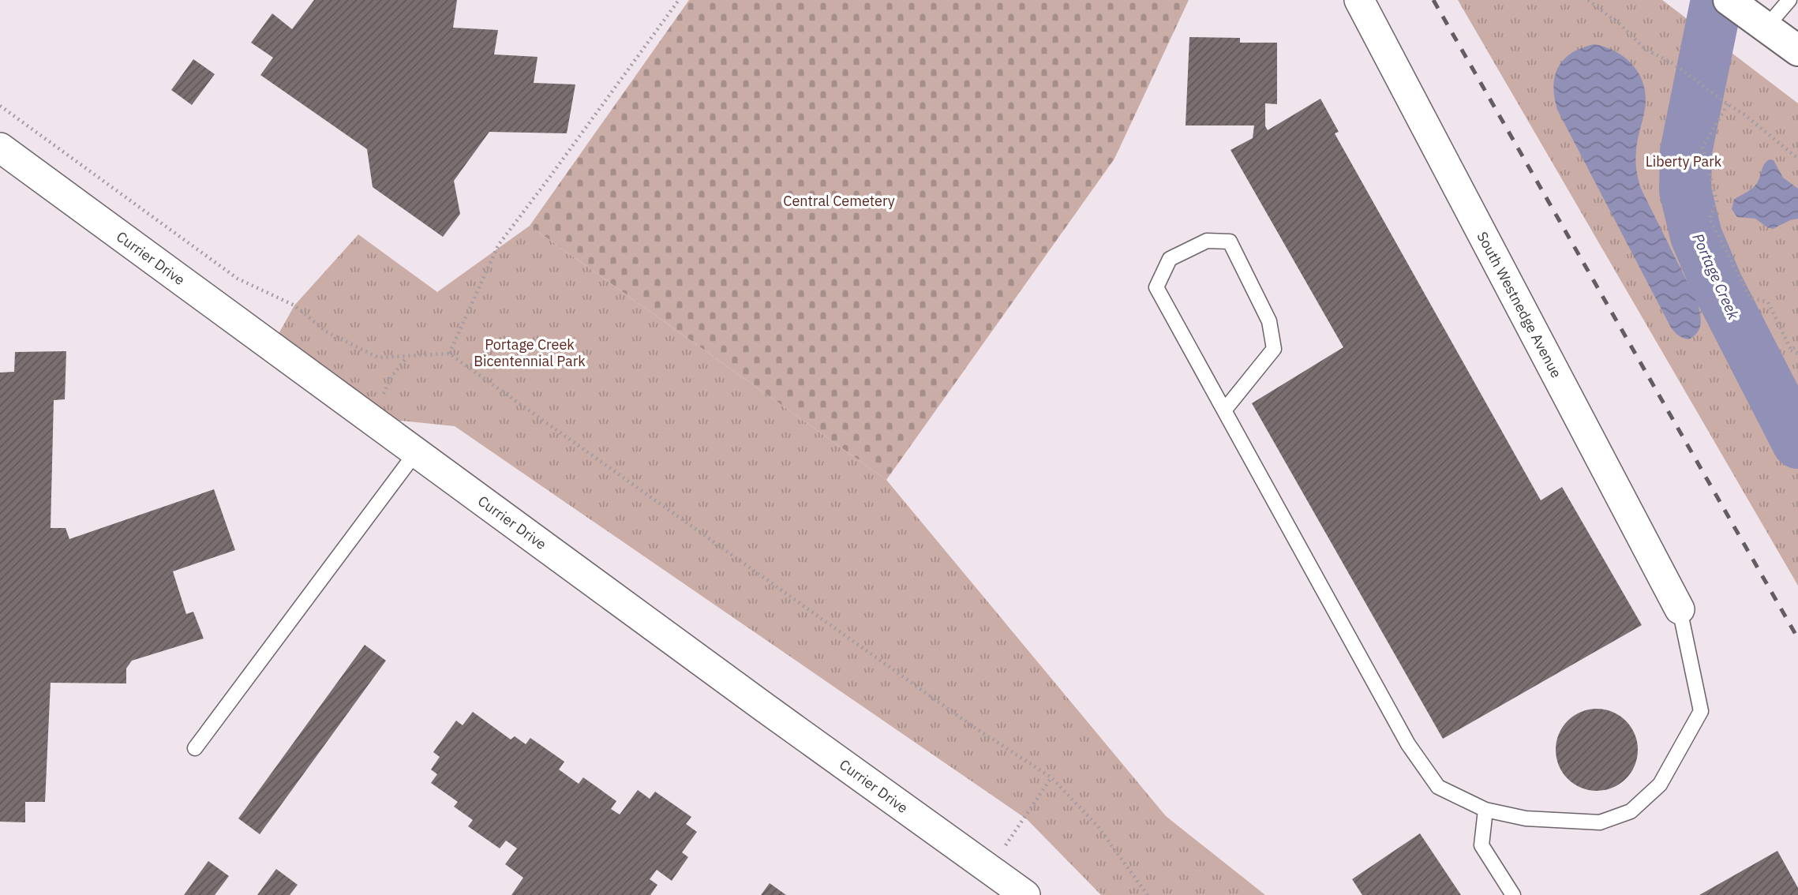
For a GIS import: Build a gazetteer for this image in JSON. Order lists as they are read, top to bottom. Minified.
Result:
{"streets":{"street":["Currier Drive","South Westnedge Avenue"]},"water":["Portage Creek"],"parks":["Liberty Park","Central Cemetery","Portage Creek Bicentennial Park"]}
